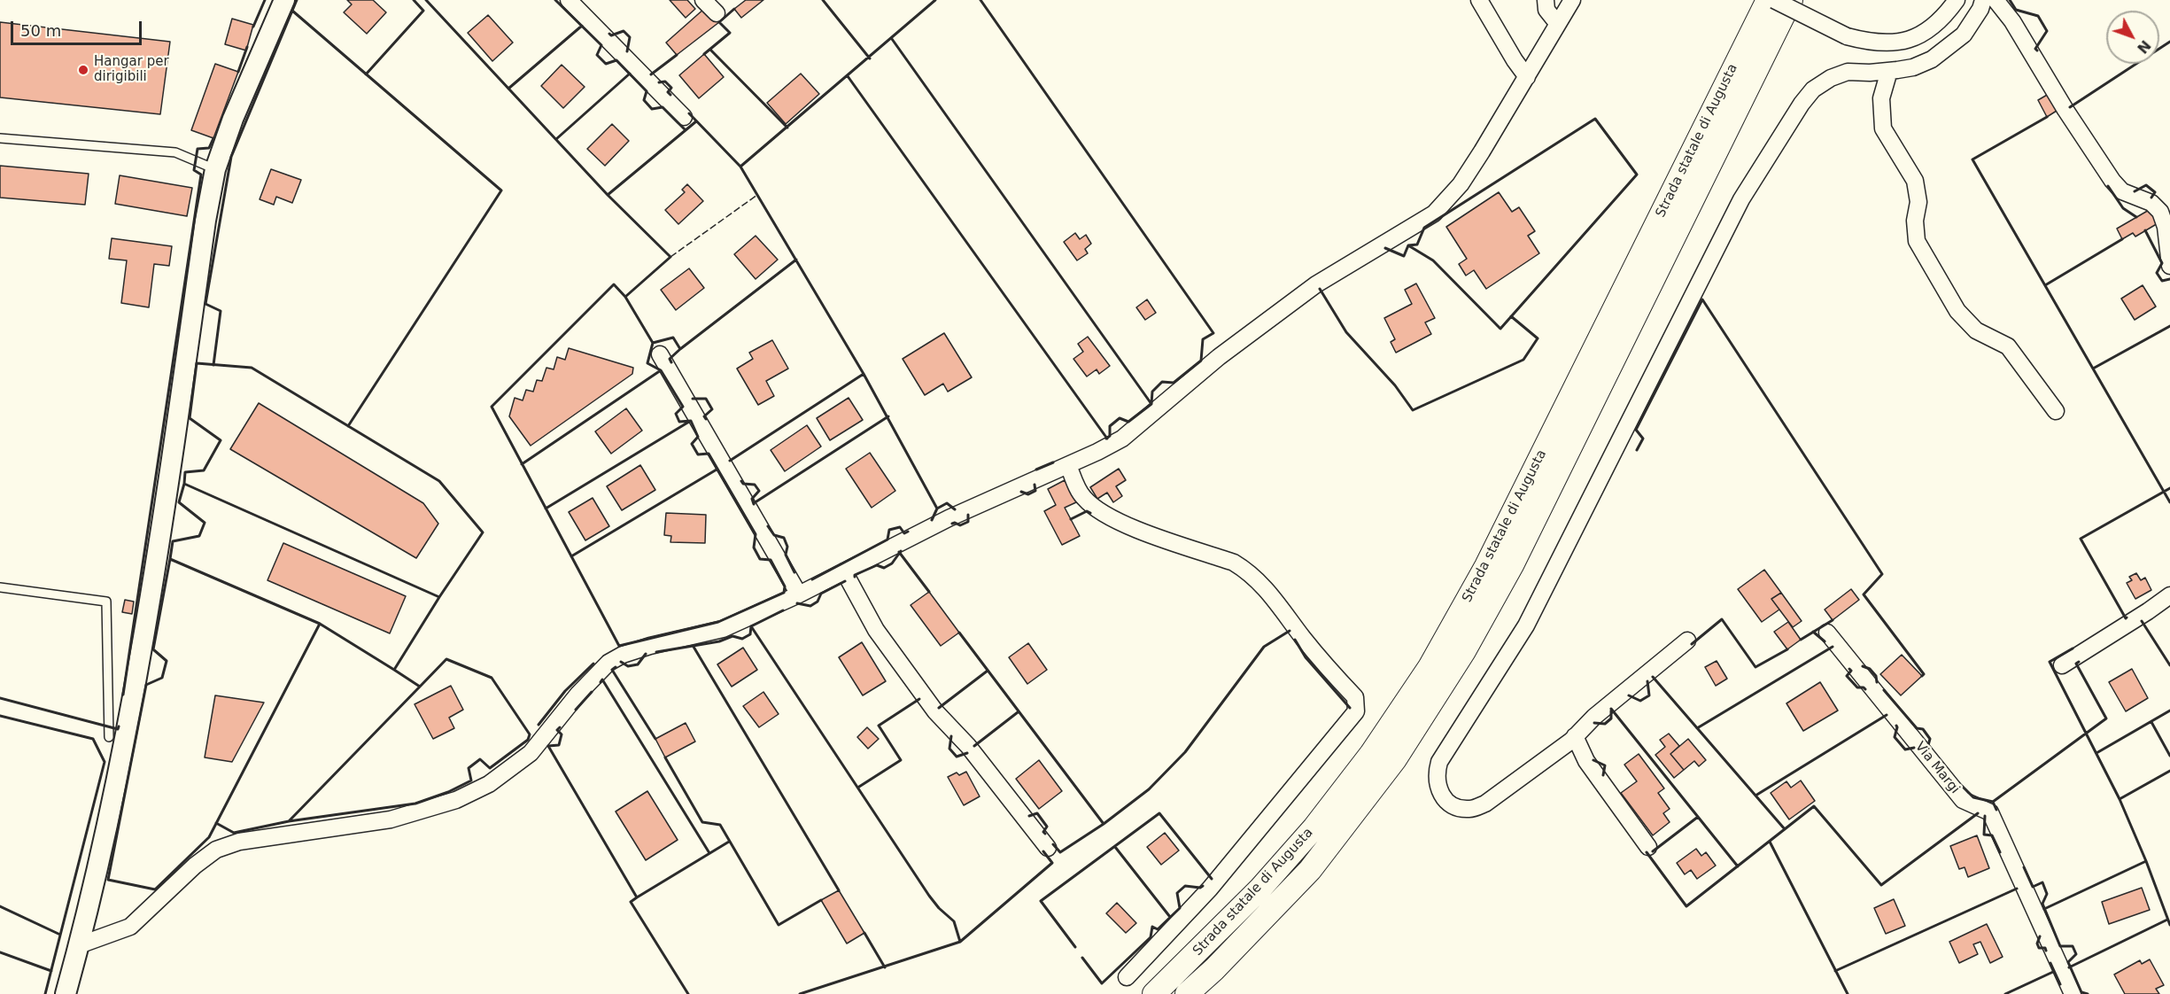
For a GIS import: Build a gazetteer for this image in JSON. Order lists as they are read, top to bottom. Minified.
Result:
{"streets":{"main road":["Strada statale di Augusta"],"street":["Via Margi"]},"places":["Hangar per dirigibili"],"scale_bar":"50 m","north":"bottom right"}
